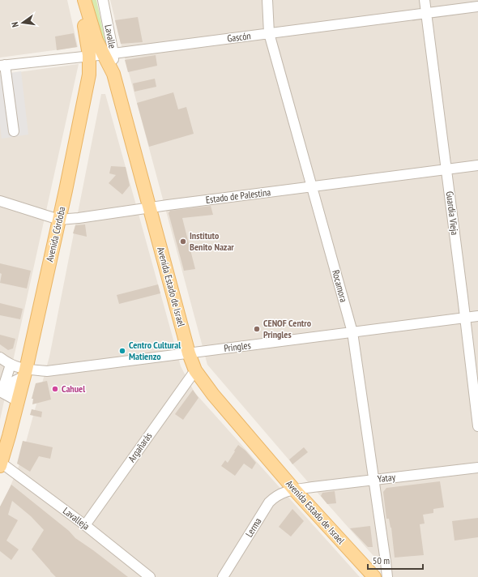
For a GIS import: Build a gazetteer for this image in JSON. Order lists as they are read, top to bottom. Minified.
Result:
{"streets":{"main road":["Avenida Córdoba","Avenida Estado de Israel"],"street":["Lavalle","Gascón","Estado de Palestina","Guardia Vieja","Rocamora","Pringles","Argañarás","Yatay","Lavalleja","Lerma"]},"crossings":[["Lavalle","Gascón"],["Lavalle","Avenida Estado de Israel"],["Gascón","Guardia Vieja"],["Gascón","Avenida Córdoba"],["Gascón","Rocamora"],["Gascón","Avenida Estado de Israel"],["Estado de Palestina","Guardia Vieja"],["Estado de Palestina","Avenida Córdoba"],["Estado de Palestina","Rocamora"],["Estado de Palestina","Avenida Estado de Israel"],["Guardia Vieja","Pringles"],["Avenida Córdoba","Pringles"],["Avenida Córdoba","Lavalleja"],["Rocamora","Pringles"],["Rocamora","Yatay"],["Avenida Estado de Israel","Pringles"],["Avenida Estado de Israel","Argañarás"],["Avenida Estado de Israel","Yatay"],["Avenida Estado de Israel","Lerma"],["Argañarás","Lavalleja"],["Yatay","Lerma"]],"places":["Instituto Benito Nazar","CENOF Centro Pringles","Centro Cultural Matienzo","Cahuel"],"scale_bar":"50 m","north":"left"}
